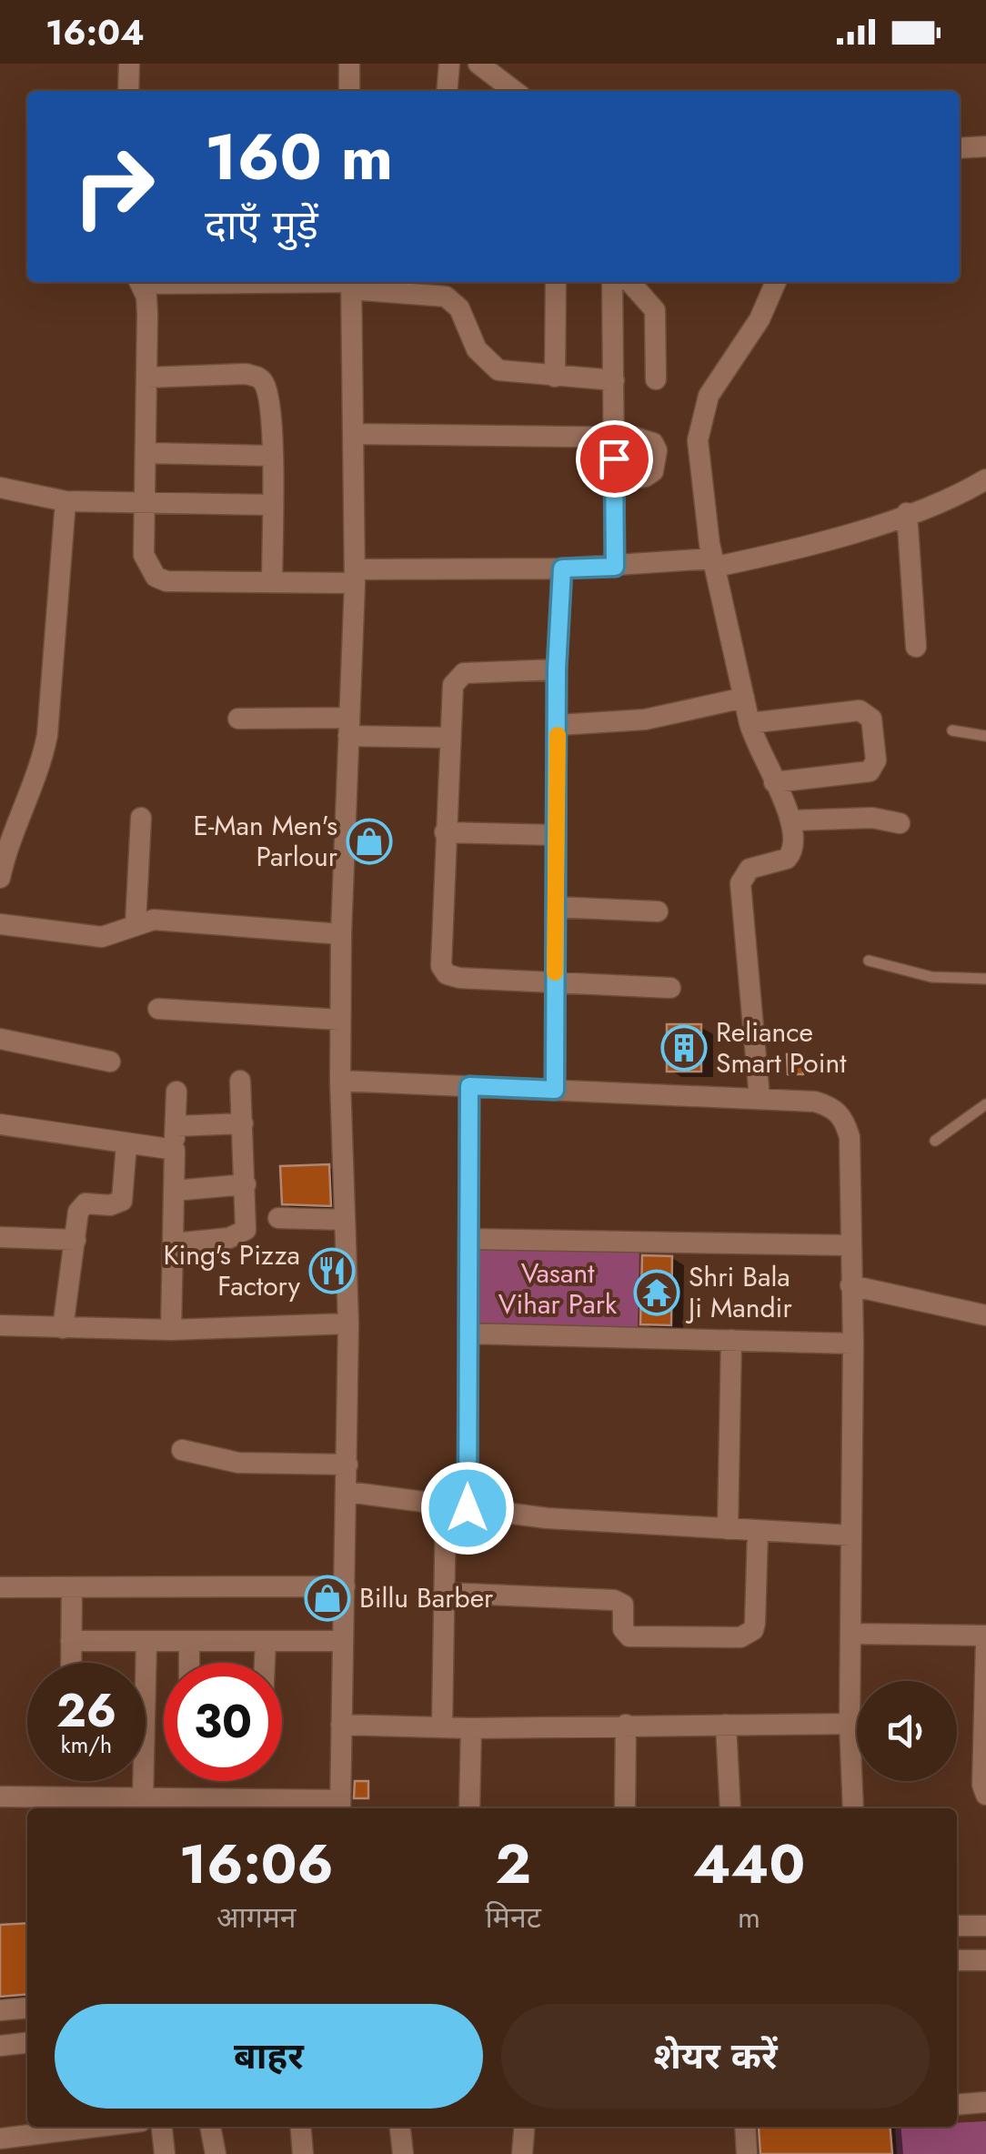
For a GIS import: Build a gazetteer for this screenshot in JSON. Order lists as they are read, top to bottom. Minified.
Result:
{"parks":["Vasant Vihar Park"],"places":{"shop":["E-Man Men's Parlour","Billu Barber"],"building":["Reliance Smart Point"],"restaurant":["King's Pizza Factory"],"temple":["Shri Bala Ji Mandir"]},"page":{"status":"16:04","turn":["160 m","दाएँ मुड़ें"],"speed":"26 km/h","limit":"30","eta":["16:06","आगमन","2","मिनट","440","m"],"buttons":["बाहर","शेयर करें"]}}
